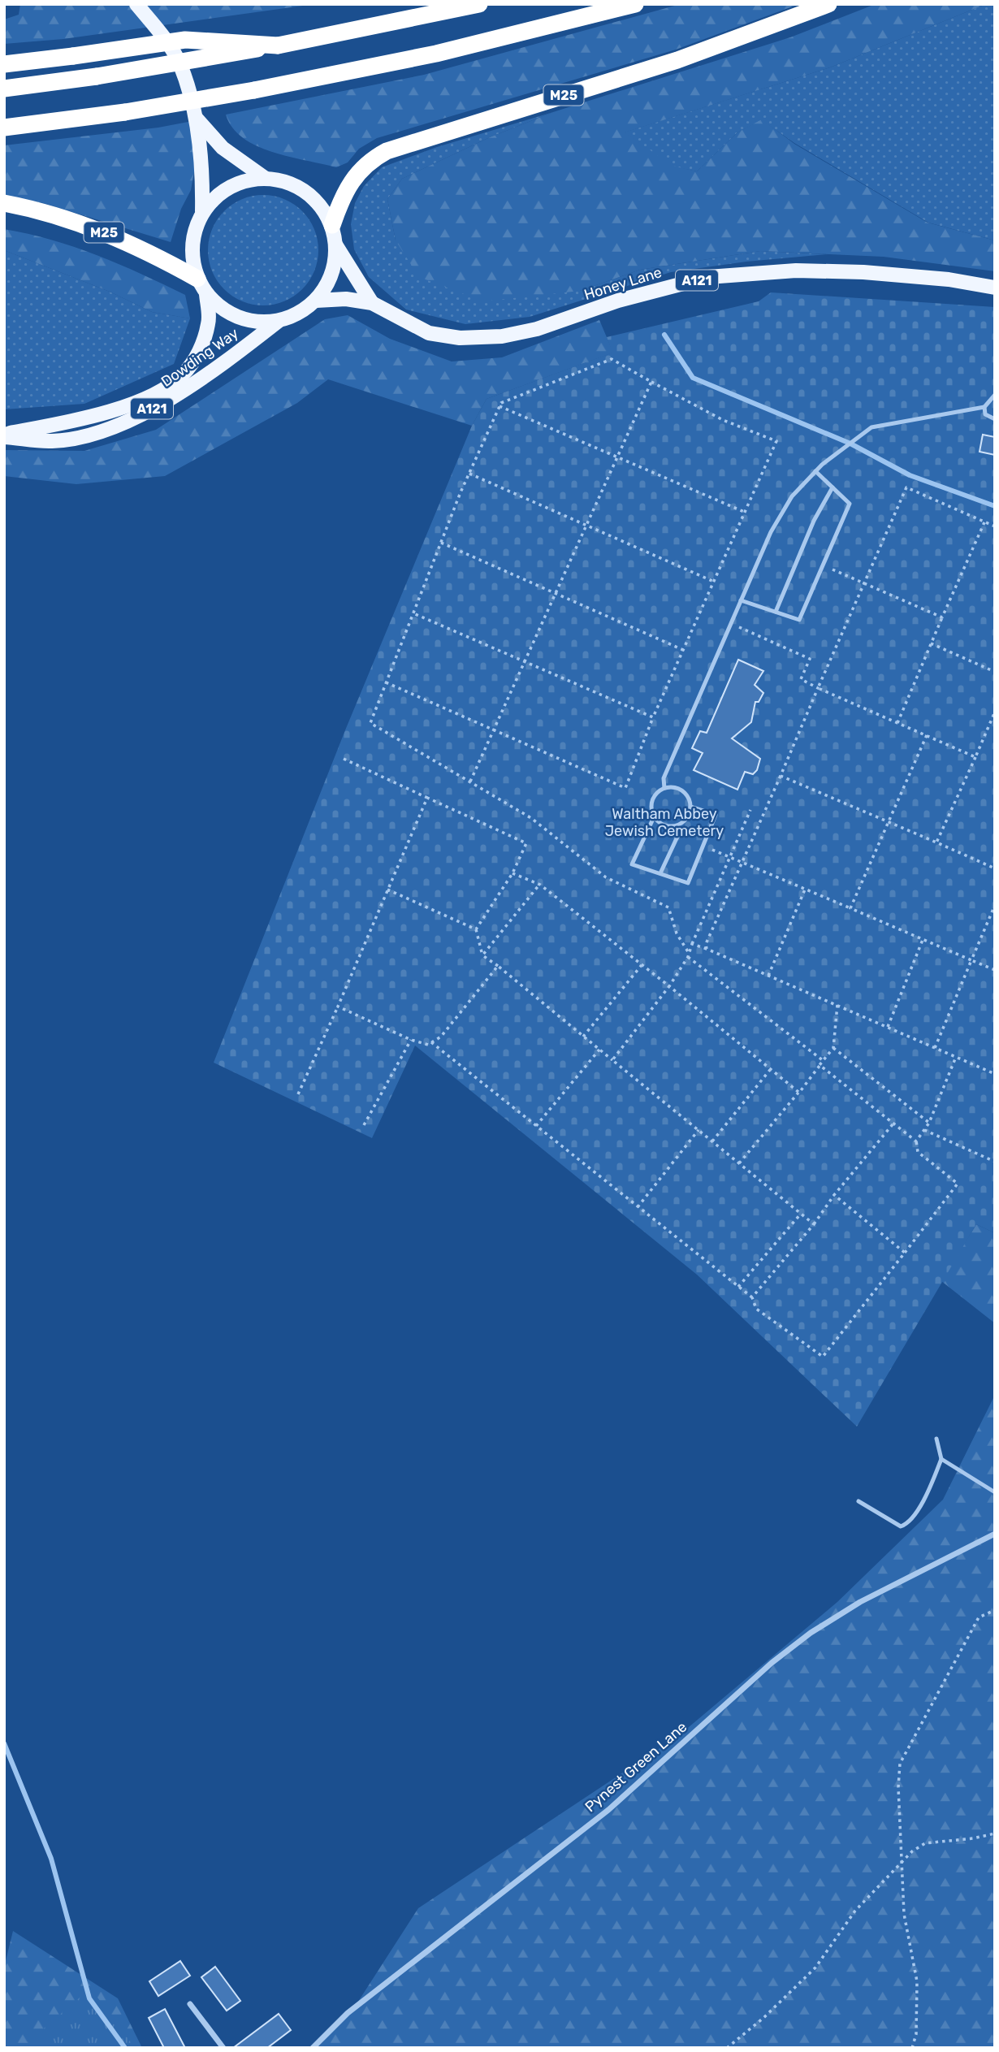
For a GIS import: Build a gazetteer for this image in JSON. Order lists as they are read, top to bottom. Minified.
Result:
{"streets":{"highway":["M25"],"main road":["A121","Honey Lane","Dowding Way"],"street":["Pynest Green Lane"]},"crossings":[["M25","Honey Lane"],["M25","Dowding Way"],["Honey Lane","Dowding Way"]],"parks":["Waltham Abbey Jewish Cemetery"]}
